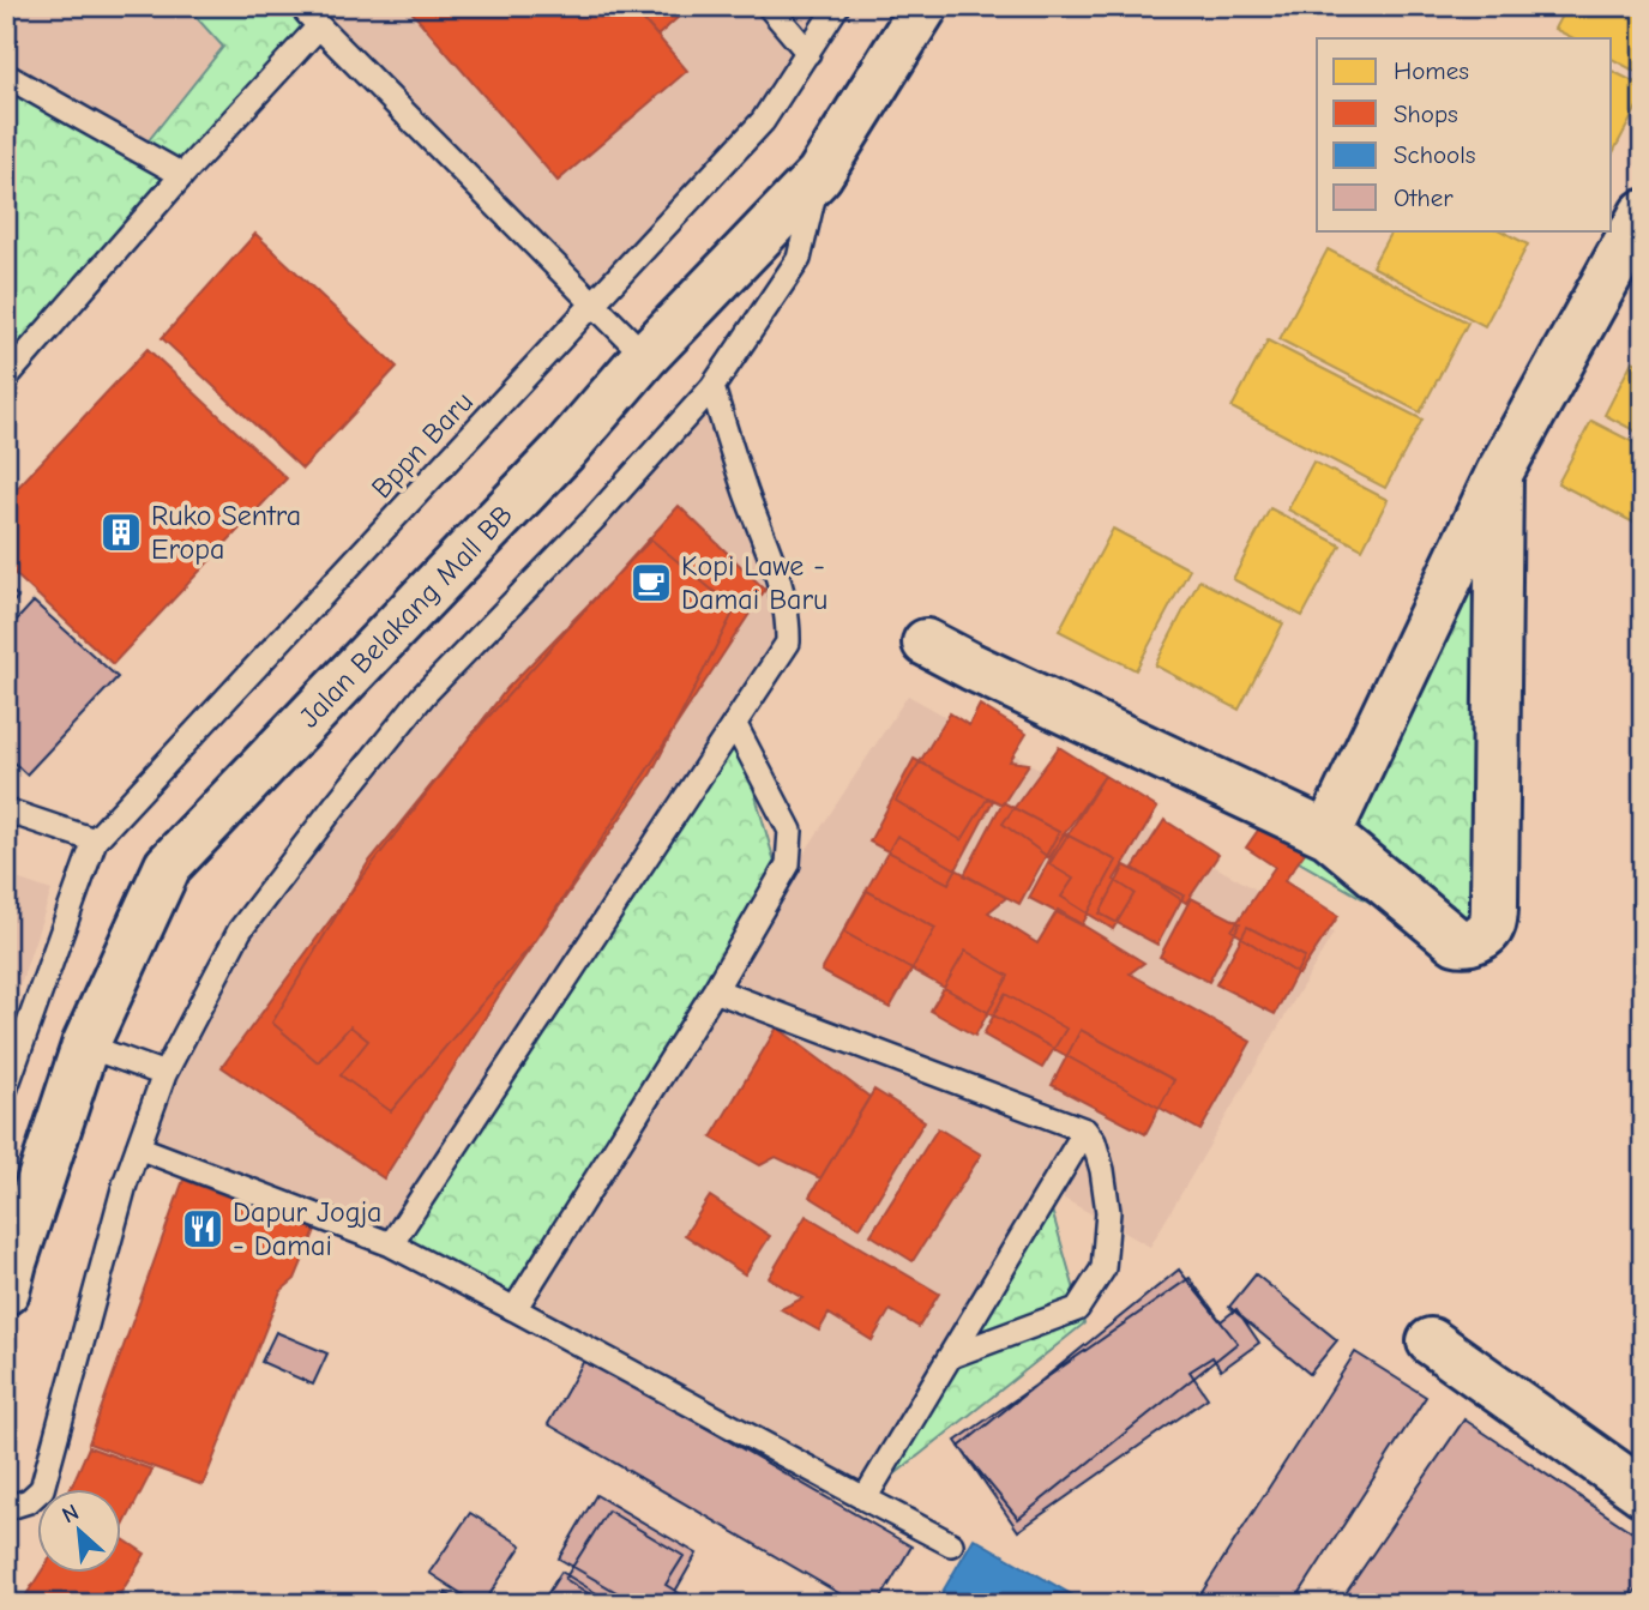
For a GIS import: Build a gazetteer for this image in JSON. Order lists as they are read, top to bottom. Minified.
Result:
{"streets":{"street":["Jalan Belakang Mall BB"],"lane":["Bppn Baru"]},"places":{"building":["Ruko Sentra Eropa"],"cafe":["Kopi Lawe - Damai Baru"],"restaurant":["Dapur Jogja - Damai"]},"legend":["Homes","Shops","Schools","Other"],"north":"top left"}
